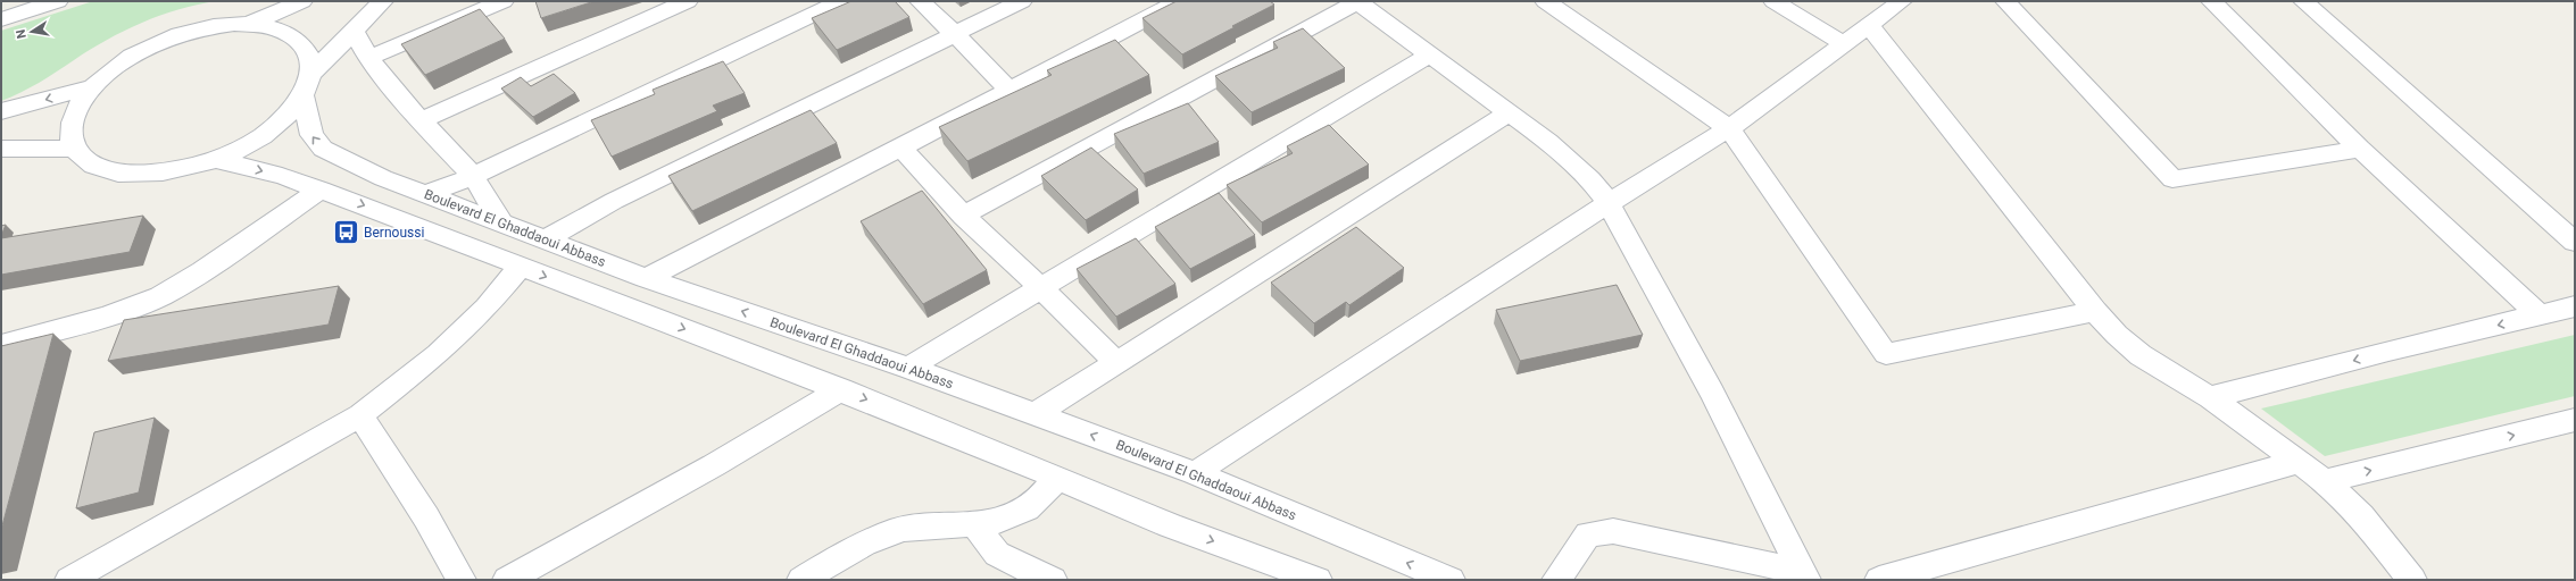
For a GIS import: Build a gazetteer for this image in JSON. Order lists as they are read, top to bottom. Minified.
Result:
{"streets":{"street":["Boulevard El Ghaddaoui Abbass"]},"places":{"bus stop":["Bernoussi"]},"north":"left"}
